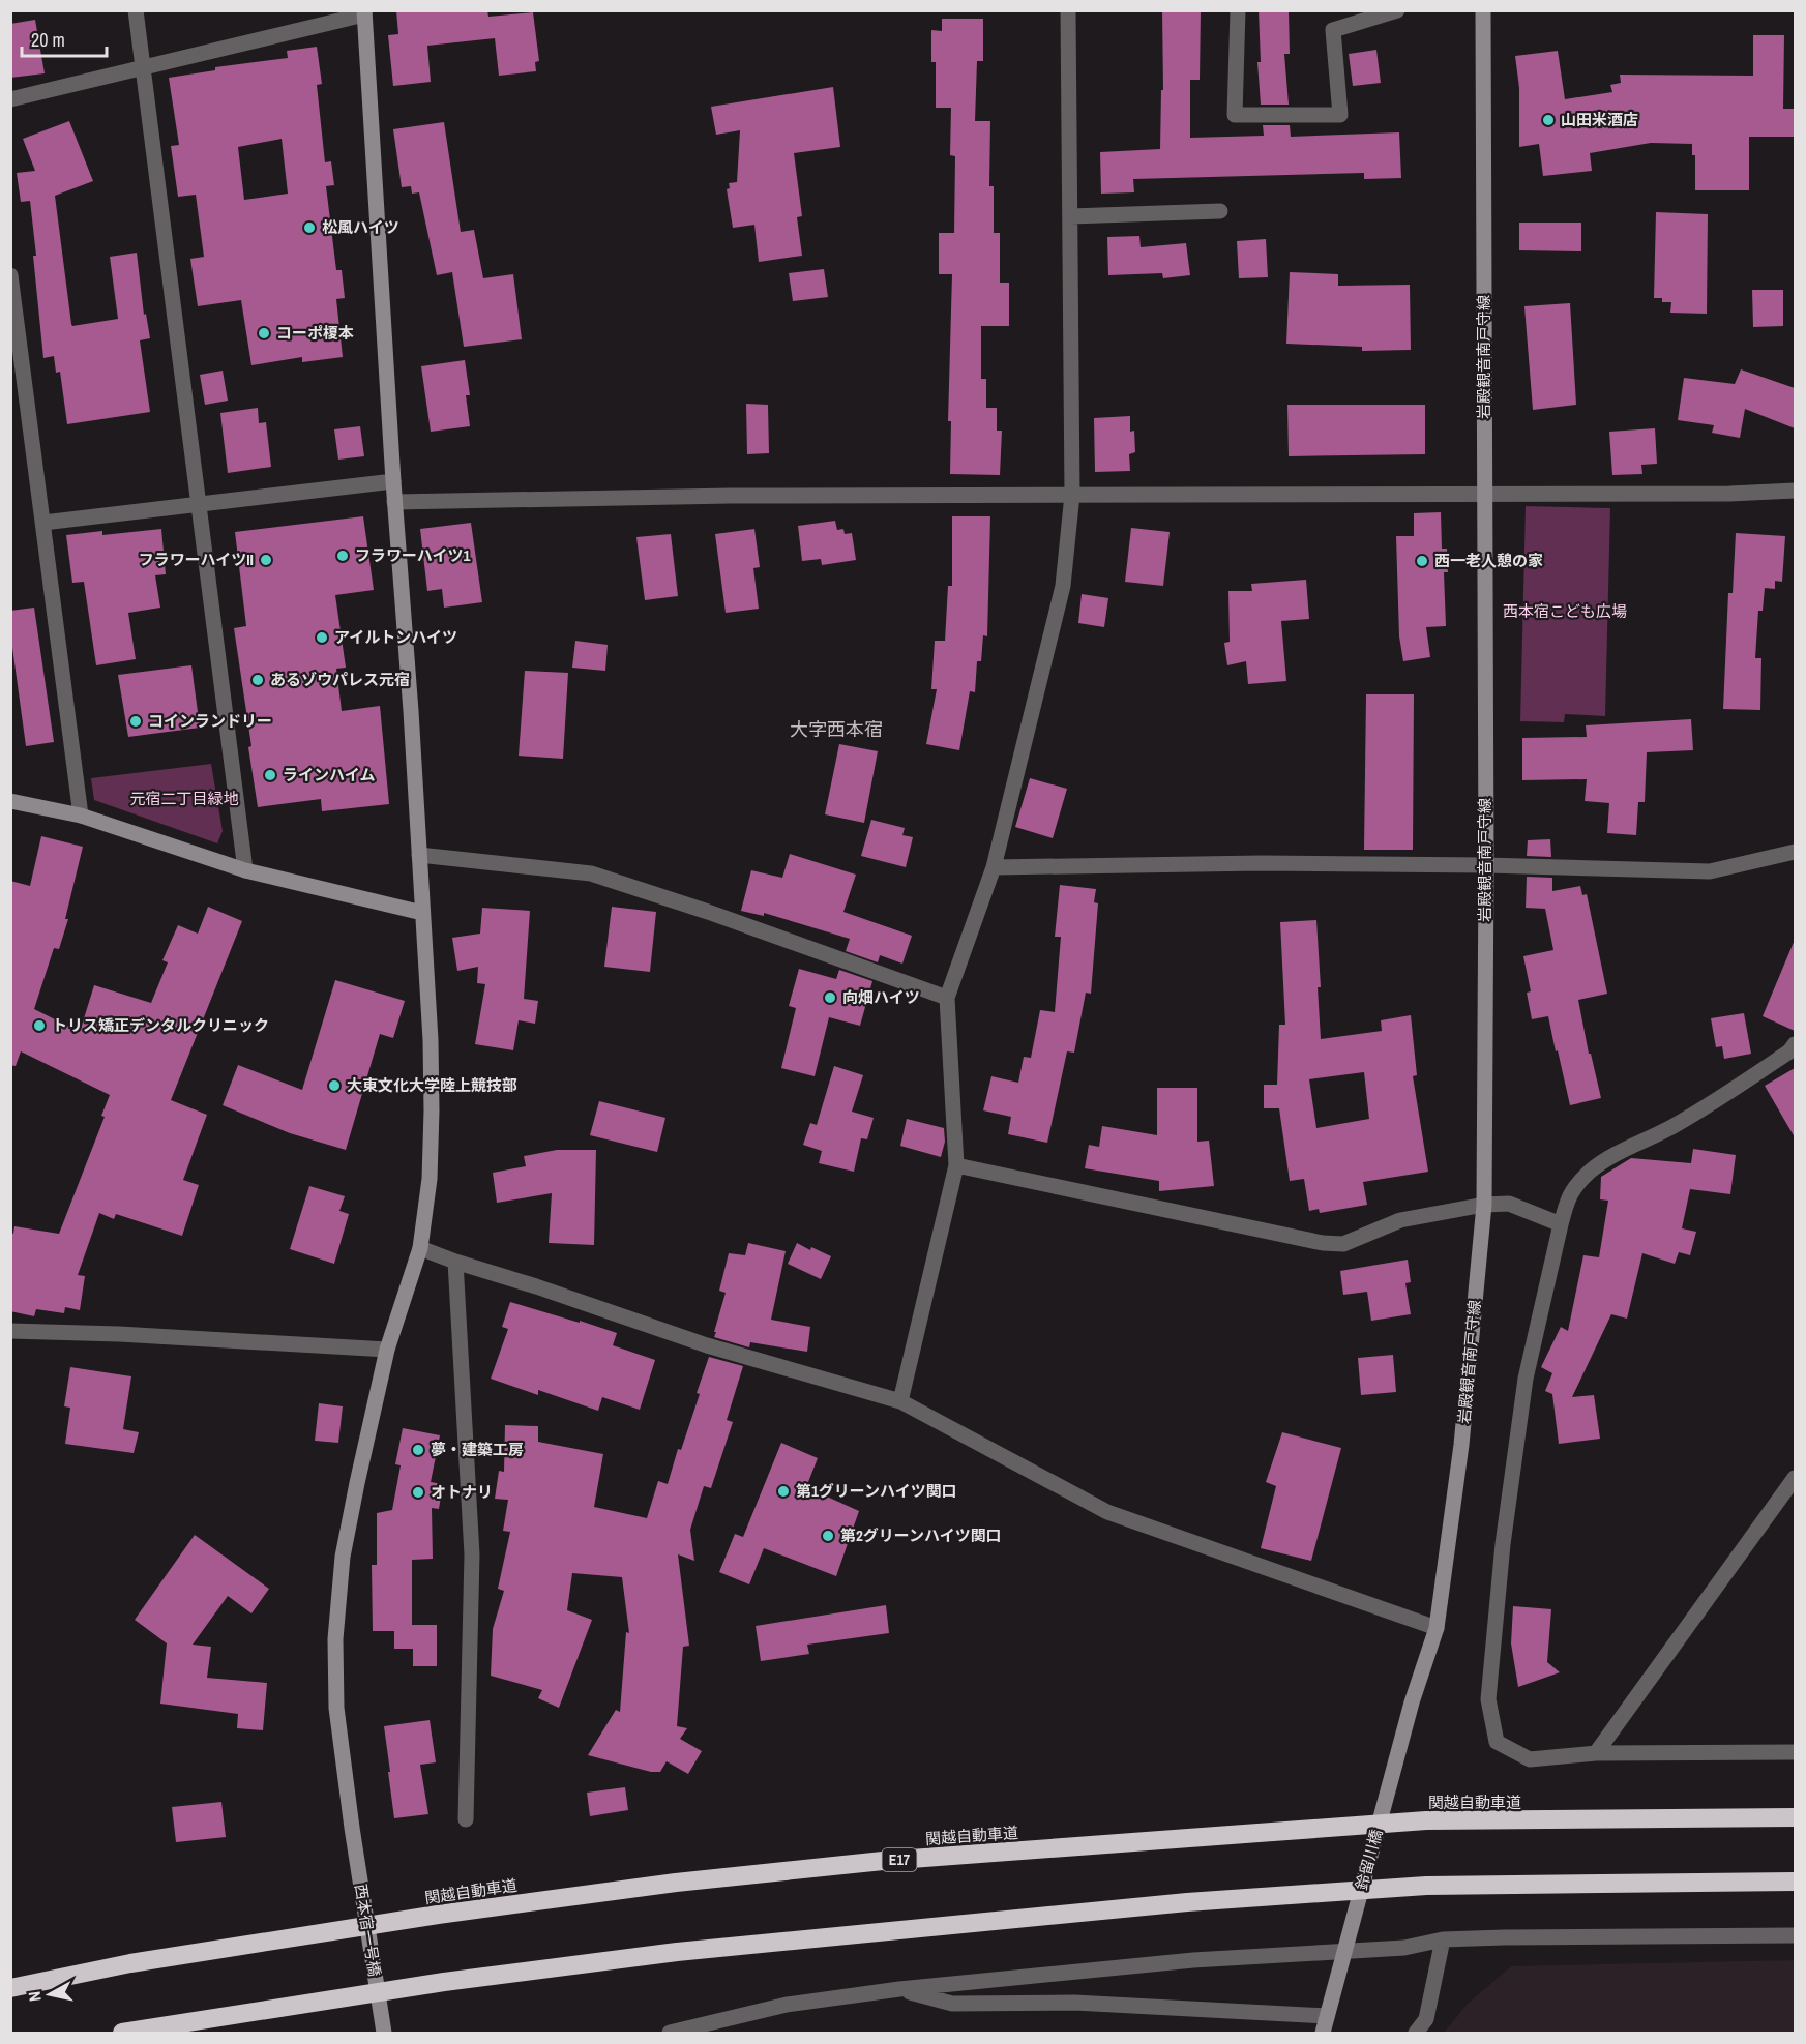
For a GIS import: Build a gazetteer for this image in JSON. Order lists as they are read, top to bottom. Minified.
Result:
{"streets":{"highway":["関越自動車道","E17"],"street":["岩殿観音南戸守線","鈴留川橋","西本宿一号橋"]},"crossings":[["岩殿観音南戸守線","鈴留川橋"]],"districts":["大字西本宿"],"parks":["西本宿こども広場","元宿二丁目緑地"],"places":["山田米酒店","松風ハイツ","コーポ榎本","フラワーハイツ1","フラワーハイツII","西一老人憩の家","アイルトンハイツ","あるゾウパレス元宿","コインランドリー","ラインハイム","向畑ハイツ","トリス矯正デンタルクリニック","大東文化大学陸上競技部","夢・建築工房","第1グリーンハイツ関口","オトナリ","第2グリーンハイツ関口"],"scale_bar":"20 m","north":"left"}
